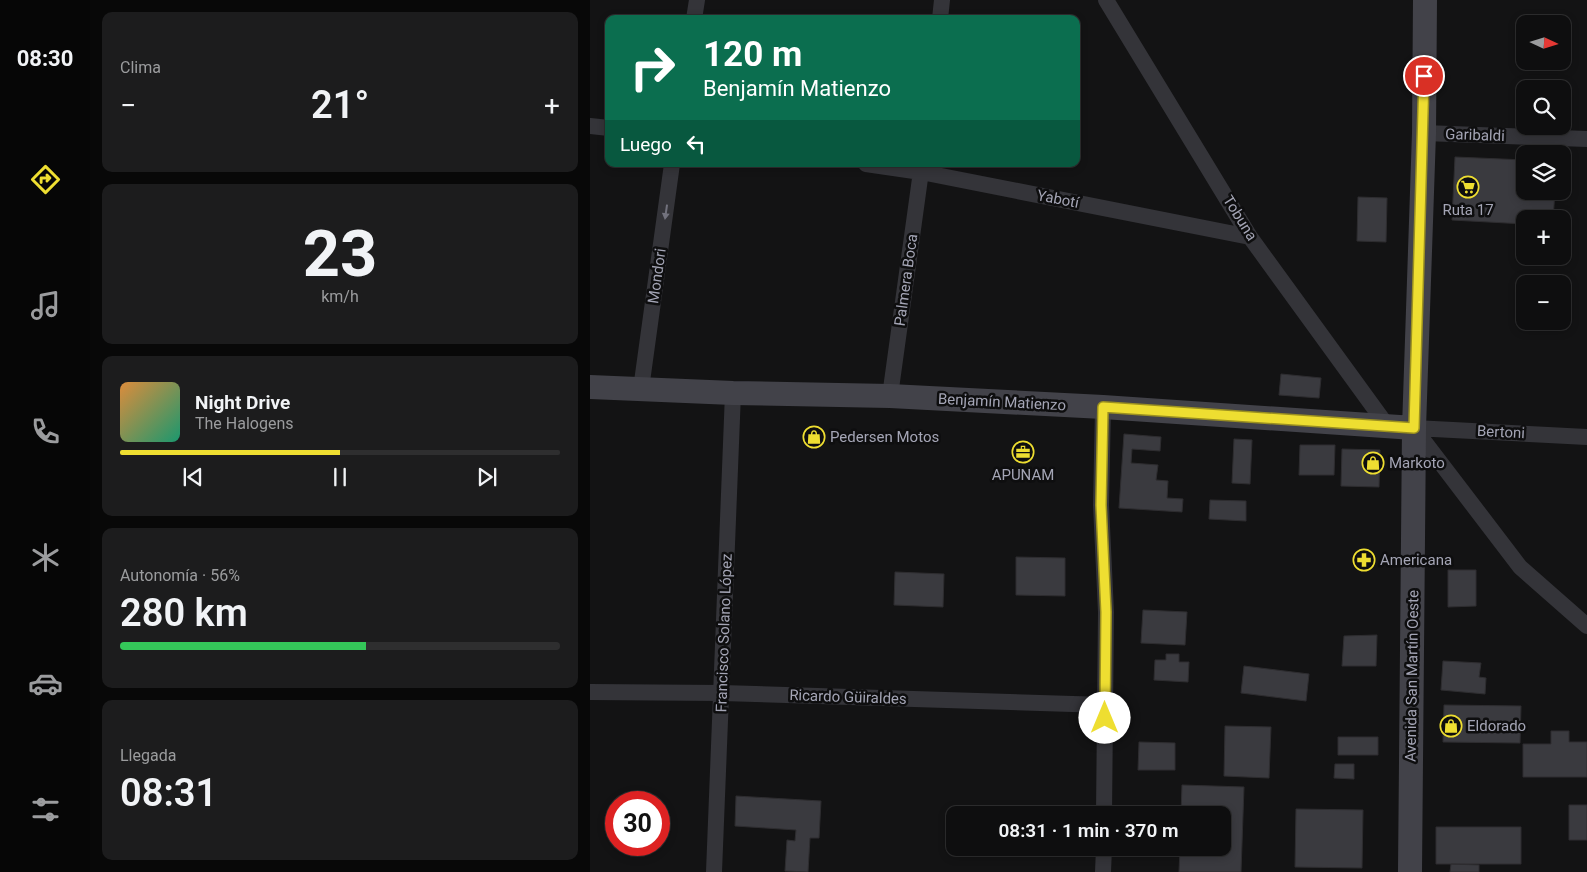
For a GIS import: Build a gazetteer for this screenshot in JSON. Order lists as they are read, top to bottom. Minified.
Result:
{"streets":{"main road":["Benjamín Matienzo","Avenida San Martín Oeste"],"street":["Garibaldi","Yabotí","Tobuna","Mondori","Palmera Boca","Bertoni","Francisco Solano López","Ricardo Güiraldes"]},"crossings":[["Garibaldi","Avenida San Martín Oeste"],["Yabotí","Tobuna"],["Yabotí","Palmera Boca"],["Tobuna","Benjamín Matienzo"],["Mondori","Benjamín Matienzo"],["Palmera Boca","Benjamín Matienzo"],["Benjamín Matienzo","Bertoni"],["Benjamín Matienzo","Francisco Solano López"],["Benjamín Matienzo","Avenida San Martín Oeste"],["Bertoni","Avenida San Martín Oeste"],["Francisco Solano López","Ricardo Güiraldes"]],"one_way":["Mondori"],"places":{"supermarket":["Ruta 17"],"shop":["Pedersen Motos","Markoto","Eldorado"],"office":["APUNAM"],"pharmacy":["Americana"]},"north":"right","page":{"tabs":"08:30","tile":["Clima",["23","km/h"],["Autonomía · 56%","280 km"],["Llegada","08:31"]],"map_buttons":["+","−"],"turn":["120 m","Benjamín Matienzo"],"heat":["−","21°","+"],"then":"Luego","song":["Night Drive","The Halogens"],"limit":"30","trip":"08:31 · 1 min · 370 m"}}
